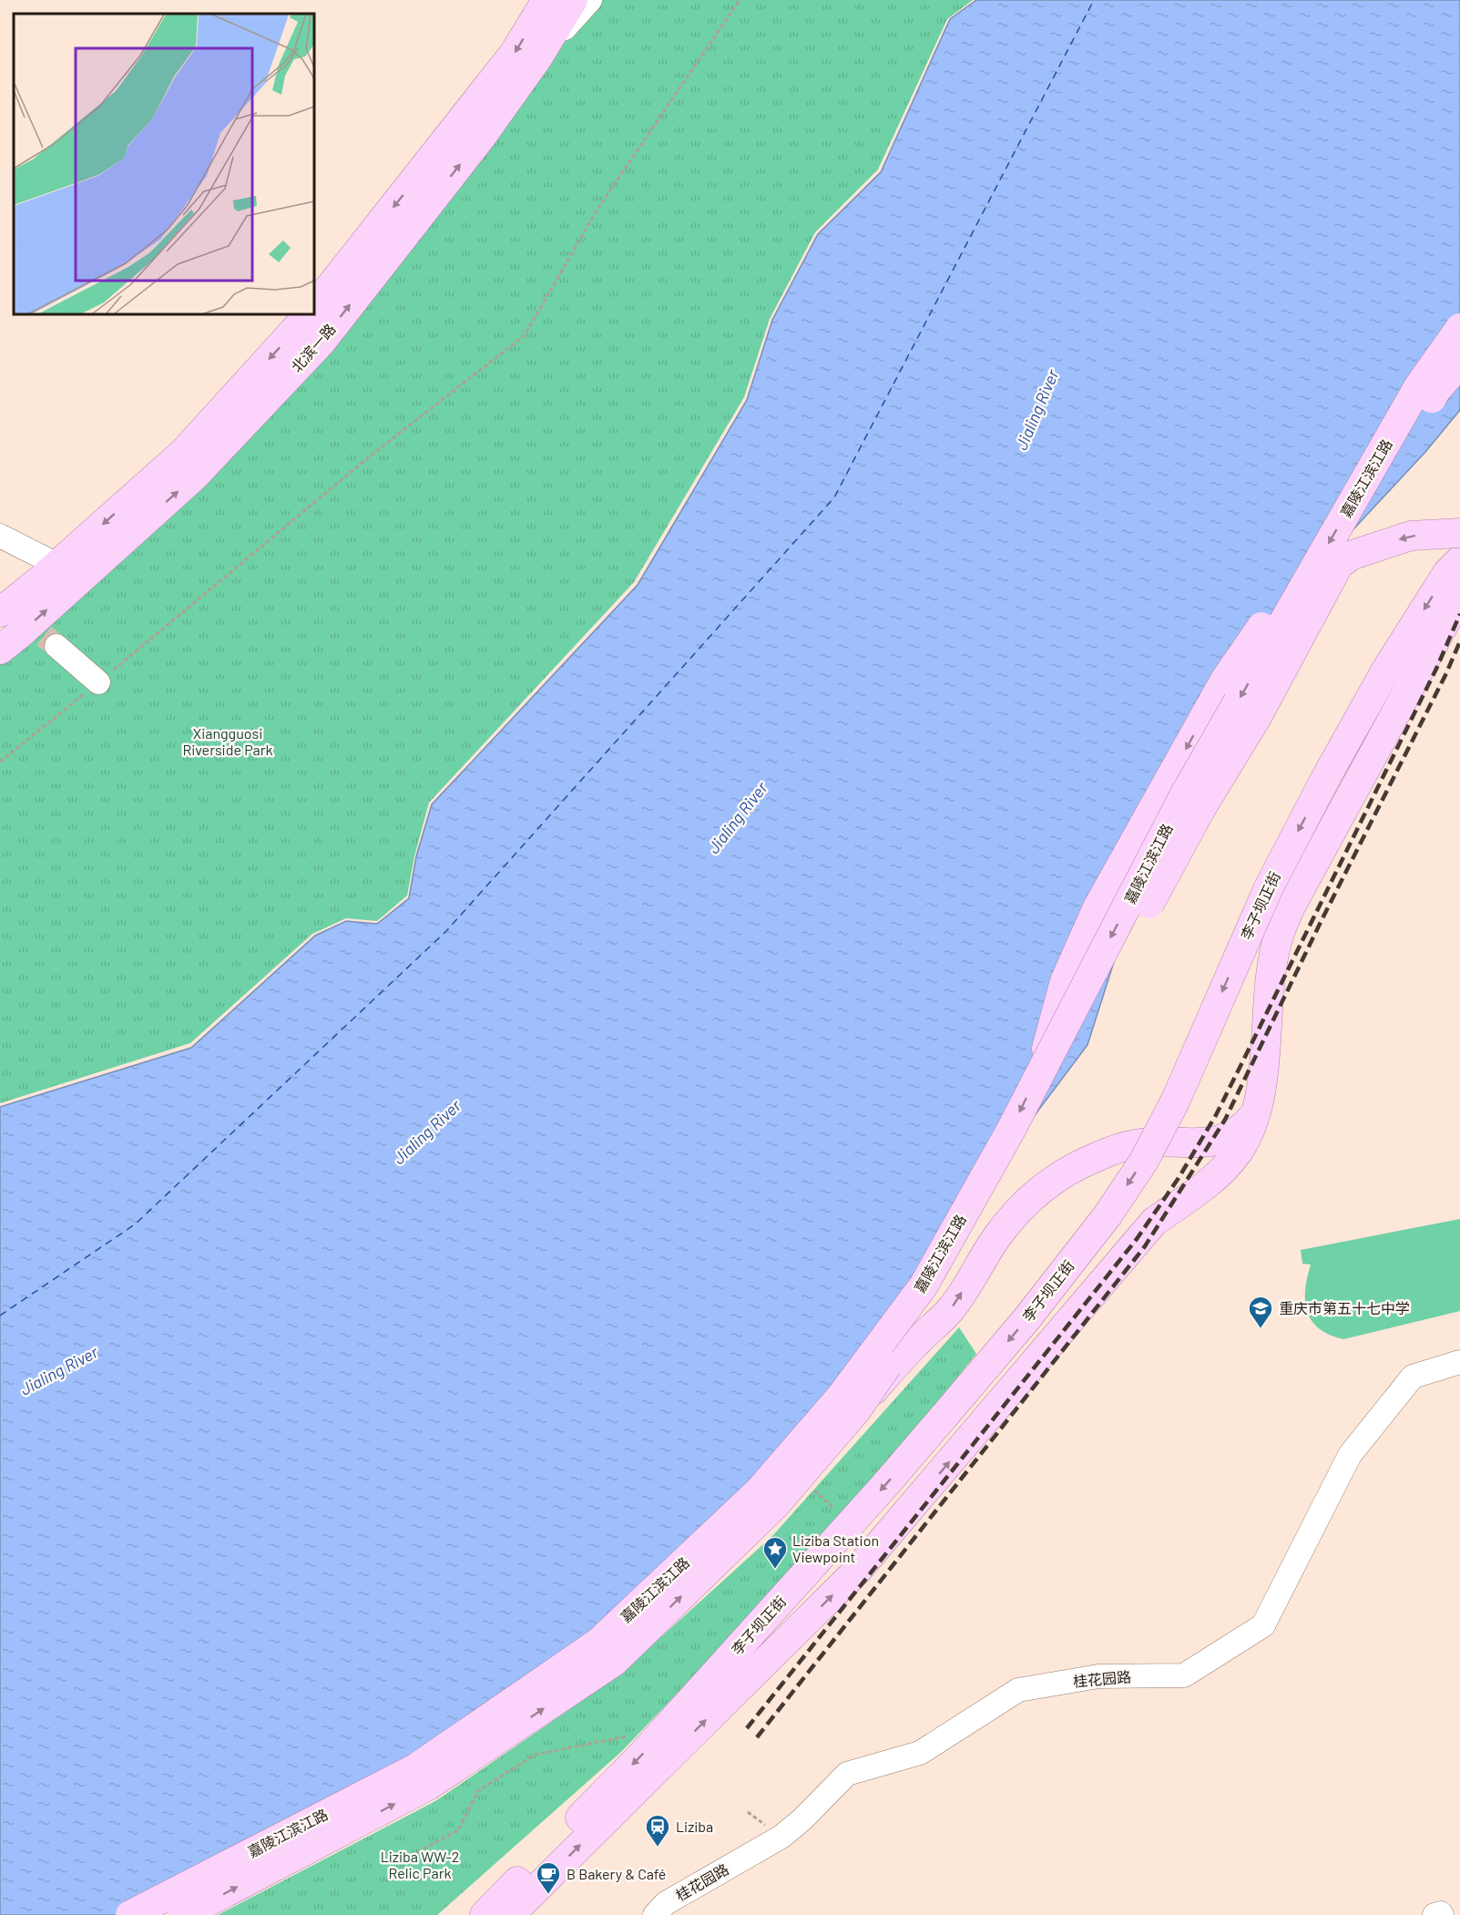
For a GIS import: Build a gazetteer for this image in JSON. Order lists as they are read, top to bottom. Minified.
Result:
{"streets":{"main road":["北滨一路","嘉陵江滨江路","李子坝正街"],"street":["桂花园路"]},"water":["Jialing River"],"parks":["Xiangguosi Riverside Park","Liziba WW-2 Relic Park"],"places":{"school or university":["重庆市第五十七中学"],"place":["Liziba Station Viewpoint"],"station":["Liziba"],"cafe":["B Bakery & Café"]}}
